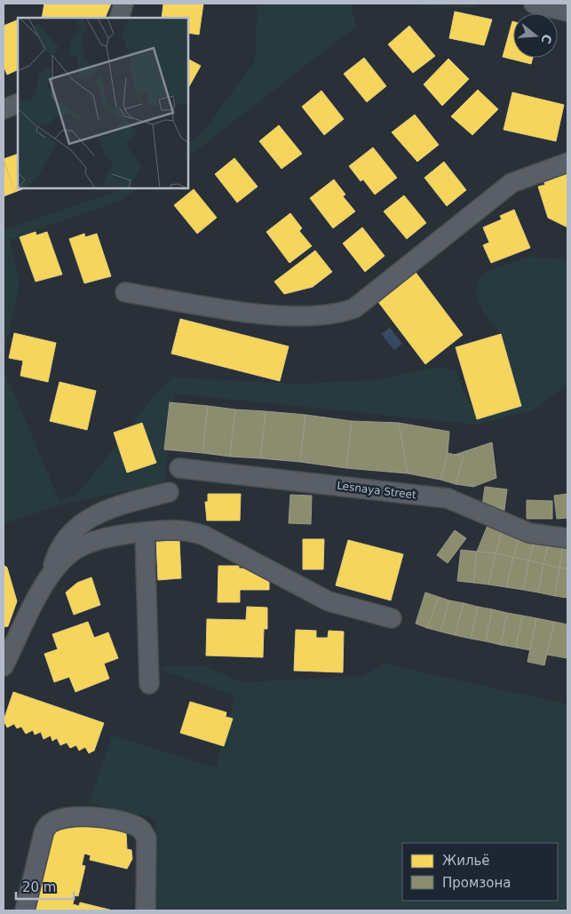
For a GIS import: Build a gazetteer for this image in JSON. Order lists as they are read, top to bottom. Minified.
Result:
{"streets":{"street":["Lesnaya Street"]},"legend":["Жильё","Промзона"],"scale_bar":"20 m","north":"right"}
